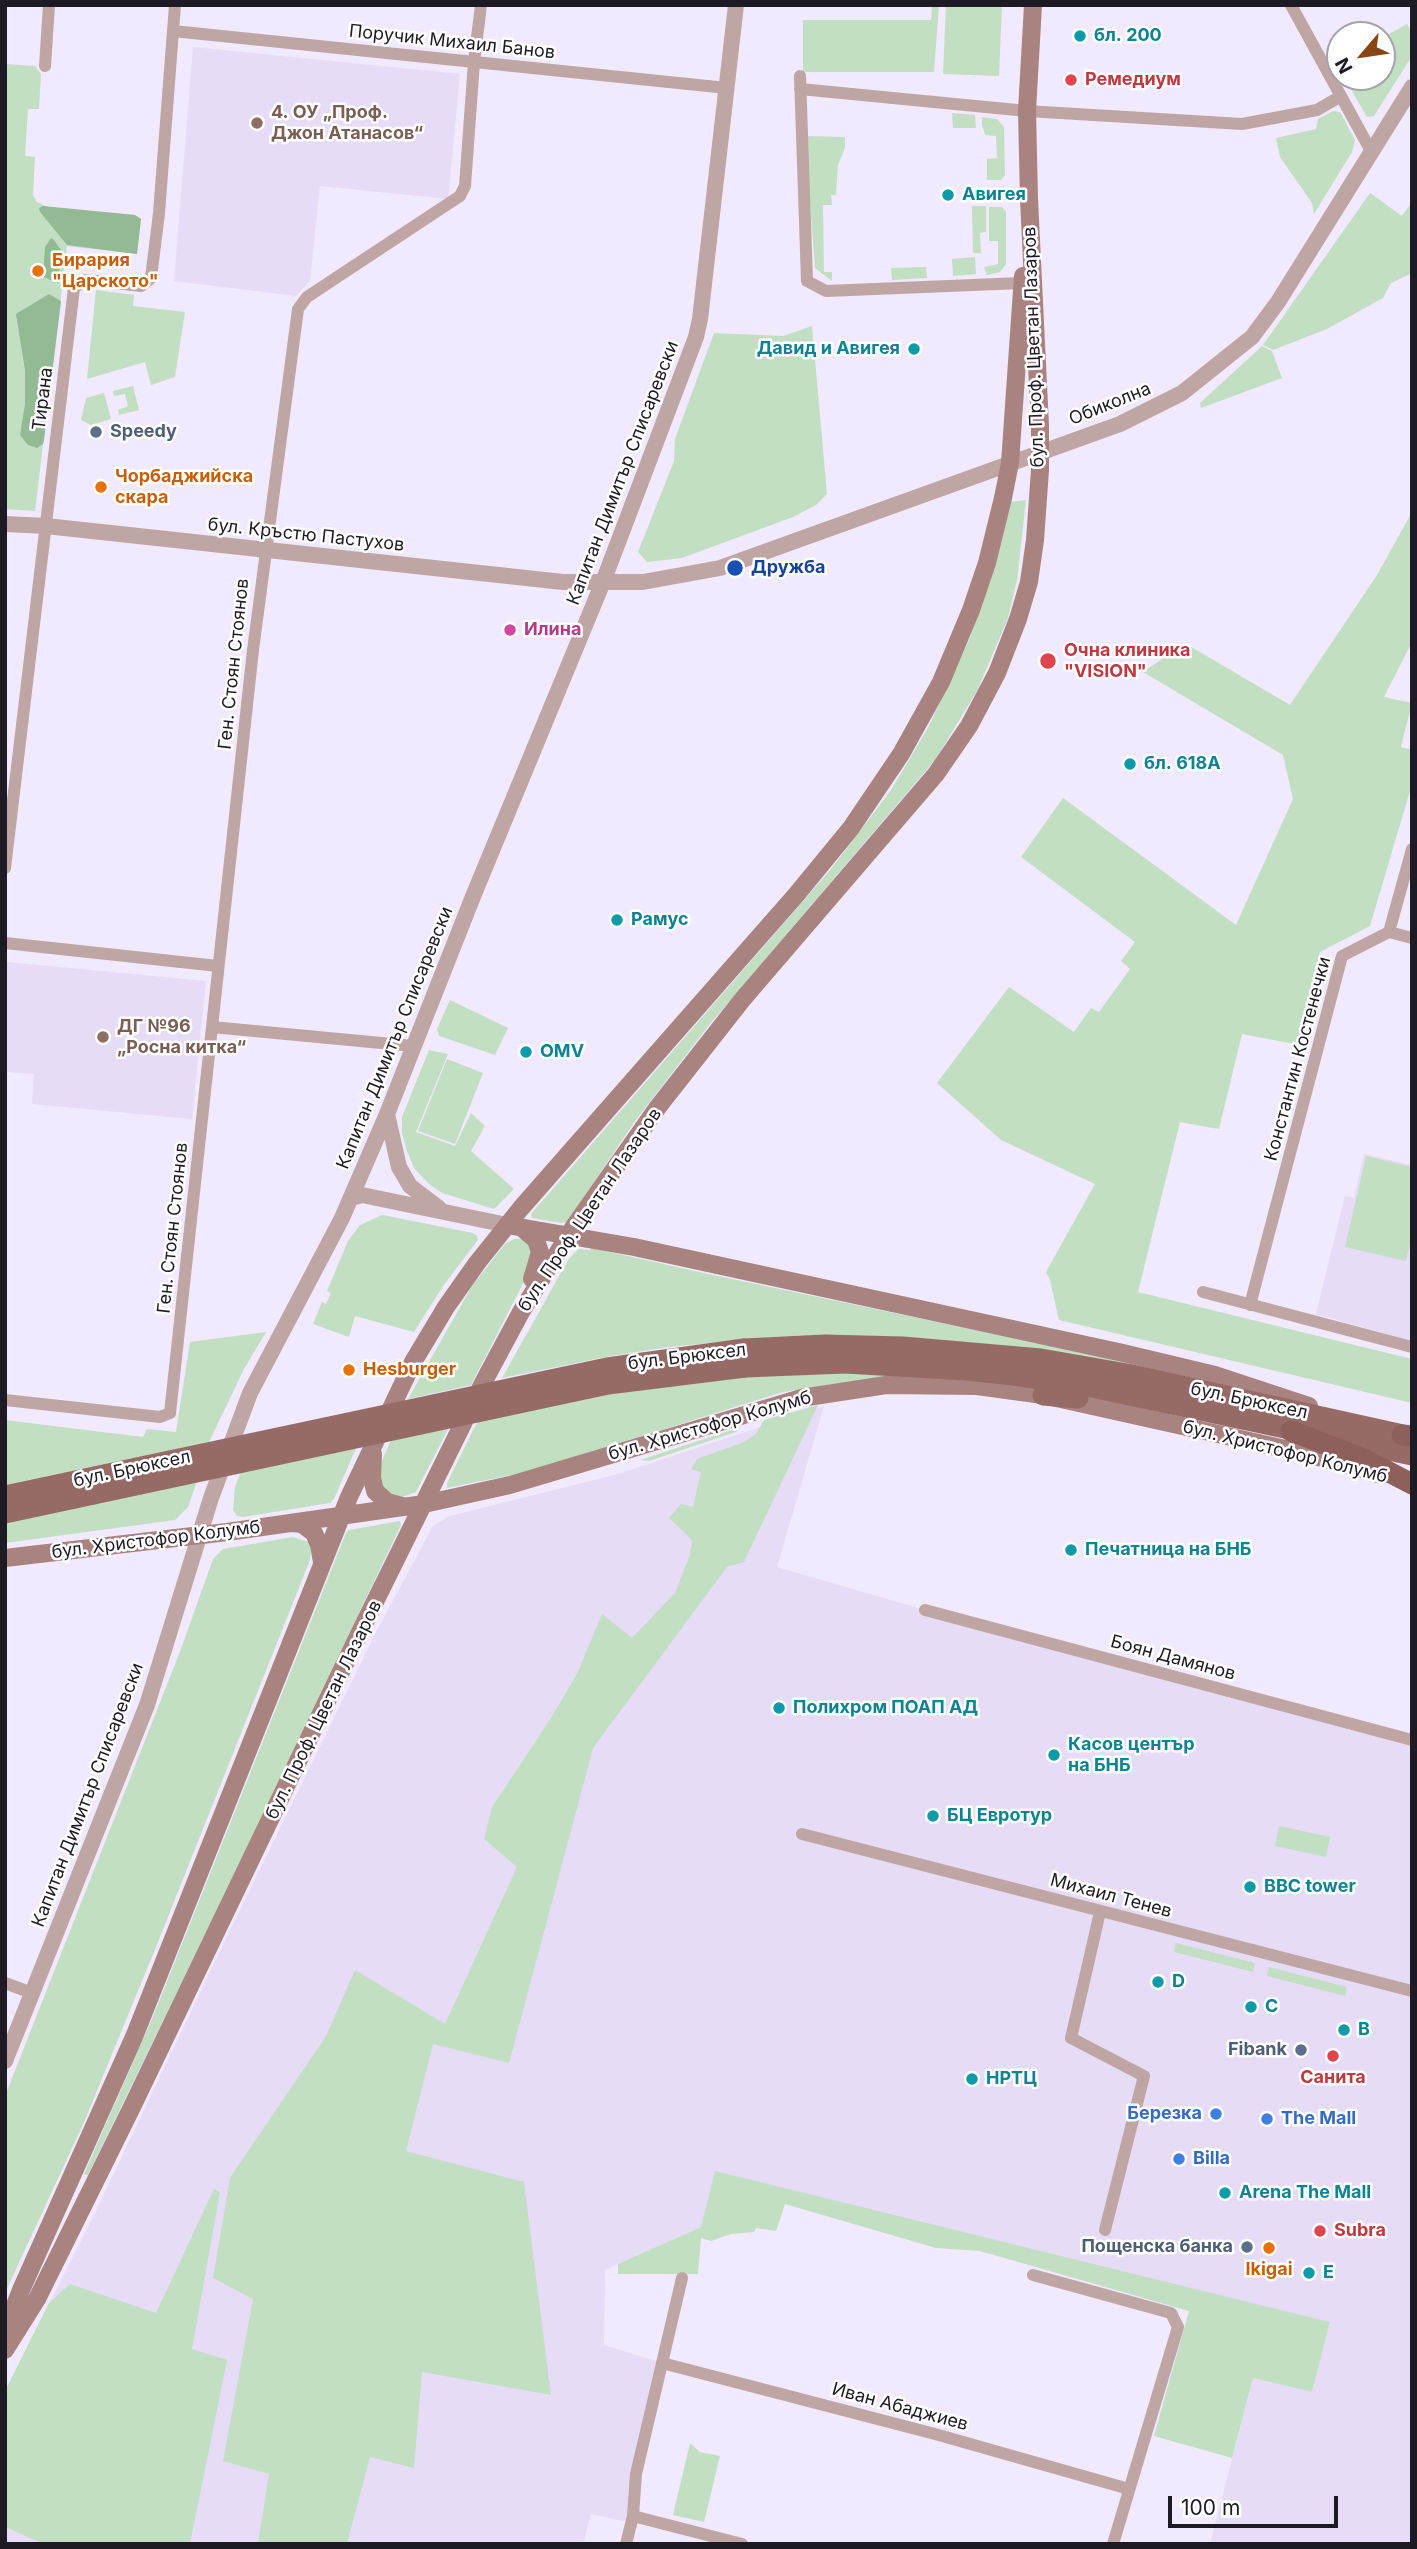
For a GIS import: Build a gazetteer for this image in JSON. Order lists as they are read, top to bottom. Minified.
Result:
{"streets":{"main road":["бул. Проф. Цветан Лазаров","бул. Брюксел","бул. Христофор Колумб"],"street":["Поручик Михаил Банов","Тирана","Обиколна","Капитан Димитър Списаревски","бул. Кръстю Пастухов","Ген. Стоян Стоянов","Константин Костенечки","Боян Дамянов","Михаил Тенев","Иван Абаджиев"]},"crossings":[["Поручик Михаил Банов","Тирана"],["Поручик Михаил Банов","Капитан Димитър Списаревски"],["Поручик Михаил Банов","Ген. Стоян Стоянов"],["бул. Проф. Цветан Лазаров","Обиколна"],["бул. Проф. Цветан Лазаров","бул. Христофор Колумб"],["Тирана","бул. Кръстю Пастухов"],["Обиколна","Капитан Димитър Списаревски"],["Обиколна","бул. Кръстю Пастухов"],["Капитан Димитър Списаревски","бул. Кръстю Пастухов"],["Капитан Димитър Списаревски","бул. Христофор Колумб"],["бул. Кръстю Пастухов","Ген. Стоян Стоянов"],["бул. Брюксел","бул. Христофор Колумб"]],"places":["бл. 200","Ремедиум","4. ОУ „Проф. Джон Атанасов“","Авигея","Бирария \"Царското\"","Давид и Авигея","Speedy","Чорбаджийска скара","Дружба","Илина","Очна клиника \"VISION\"","бл. 618А","Рамус","ДГ №96 „Росна китка“","OMV","Hesburger","Печатница на БНБ","Полихром ПОАП АД","Касов център на БНБ","БЦ Евротур","BBC tower","D","C","B","Fibank","Санита","НРТЦ","Березка","The Mall","Billa","Arena The Mall","Subra","Пощенска банка","Ikigai","E"],"scale_bar":"100 m","north":"bottom left"}
